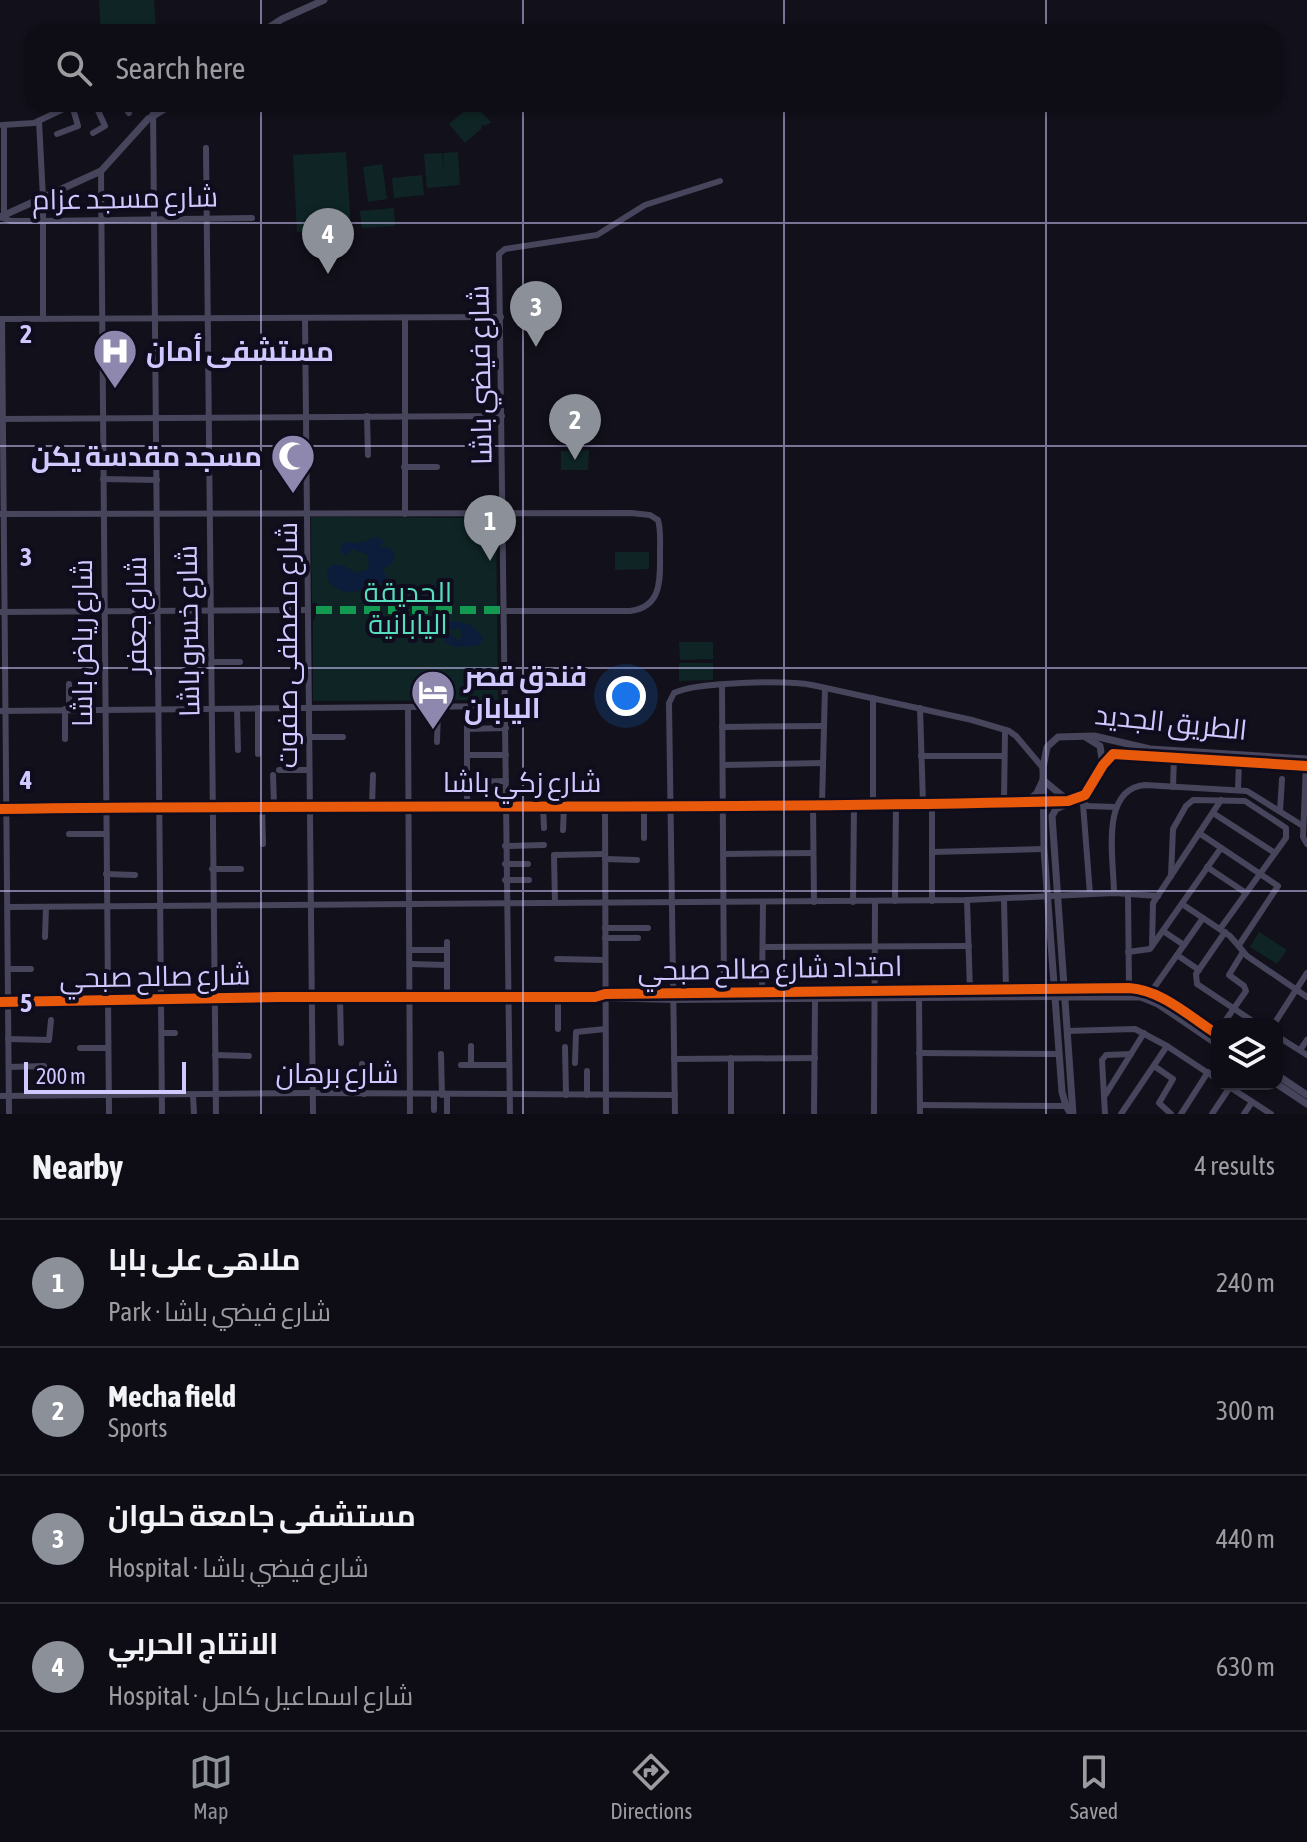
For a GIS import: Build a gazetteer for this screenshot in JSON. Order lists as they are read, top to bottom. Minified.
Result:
{"streets":{"street":["شارع مسجد عزام","شارع فيضي باشا","شارع جعفر","شارع خسرو باشا","شارع رياض باشا","شارع مصطفى صفوت","الطريق الجديد","شارع زكي باشا","امتداد شارع صالح صبحي","شارع صالح صبحي","شارع برهان"]},"crossings":[["شارع مسجد عزام","شارع جعفر"],["شارع مسجد عزام","شارع خسرو باشا"],["شارع مسجد عزام","شارع رياض باشا"],["شارع فيضي باشا","شارع زكي باشا"],["شارع فيضي باشا","امتداد شارع صالح صبحي"],["شارع فيضي باشا","شارع برهان"],["شارع جعفر","شارع زكي باشا"],["شارع جعفر","شارع صالح صبحي"],["شارع جعفر","شارع برهان"],["شارع خسرو باشا","شارع زكي باشا"],["شارع خسرو باشا","شارع صالح صبحي"],["شارع خسرو باشا","شارع برهان"],["شارع رياض باشا","شارع زكي باشا"],["شارع رياض باشا","شارع صالح صبحي"],["شارع رياض باشا","شارع برهان"],["شارع مصطفى صفوت","شارع زكي باشا"],["شارع مصطفى صفوت","امتداد شارع صالح صبحي"],["شارع مصطفى صفوت","شارع صالح صبحي"],["شارع مصطفى صفوت","شارع برهان"],["امتداد شارع صالح صبحي","شارع صالح صبحي"]],"parks":["الحديقة اليابانية"],"places":{"hospital":["مستشفى أمان"],"mosque":["مسجد مقدسة يكن"],"hotel":["فندق قصر اليابان"]},"scale_bar":"200 m","page":{"search":"Search here","pins":["4","3","2","1"],"scale":"200 m","heading":["Nearby","4 results"],"list":[{"mark":"1","name":"ملاهى على بابا","note":"Park · شارع فيضي باشا","value":"240 m"},{"mark":"2","name":"Mecha field","note":"Sports","value":"300 m"},{"mark":"3","name":"مستشفى جامعة حلوان","note":"Hospital · شارع فيضي باشا","value":"440 m"},{"mark":"4","name":"الانتاج الحربي","note":"Hospital · شارع اسماعيل كامل","value":"630 m"}],"nav":["Map","Directions","Saved"]},"grid":{"rows":["2","3","4","5"]}}
